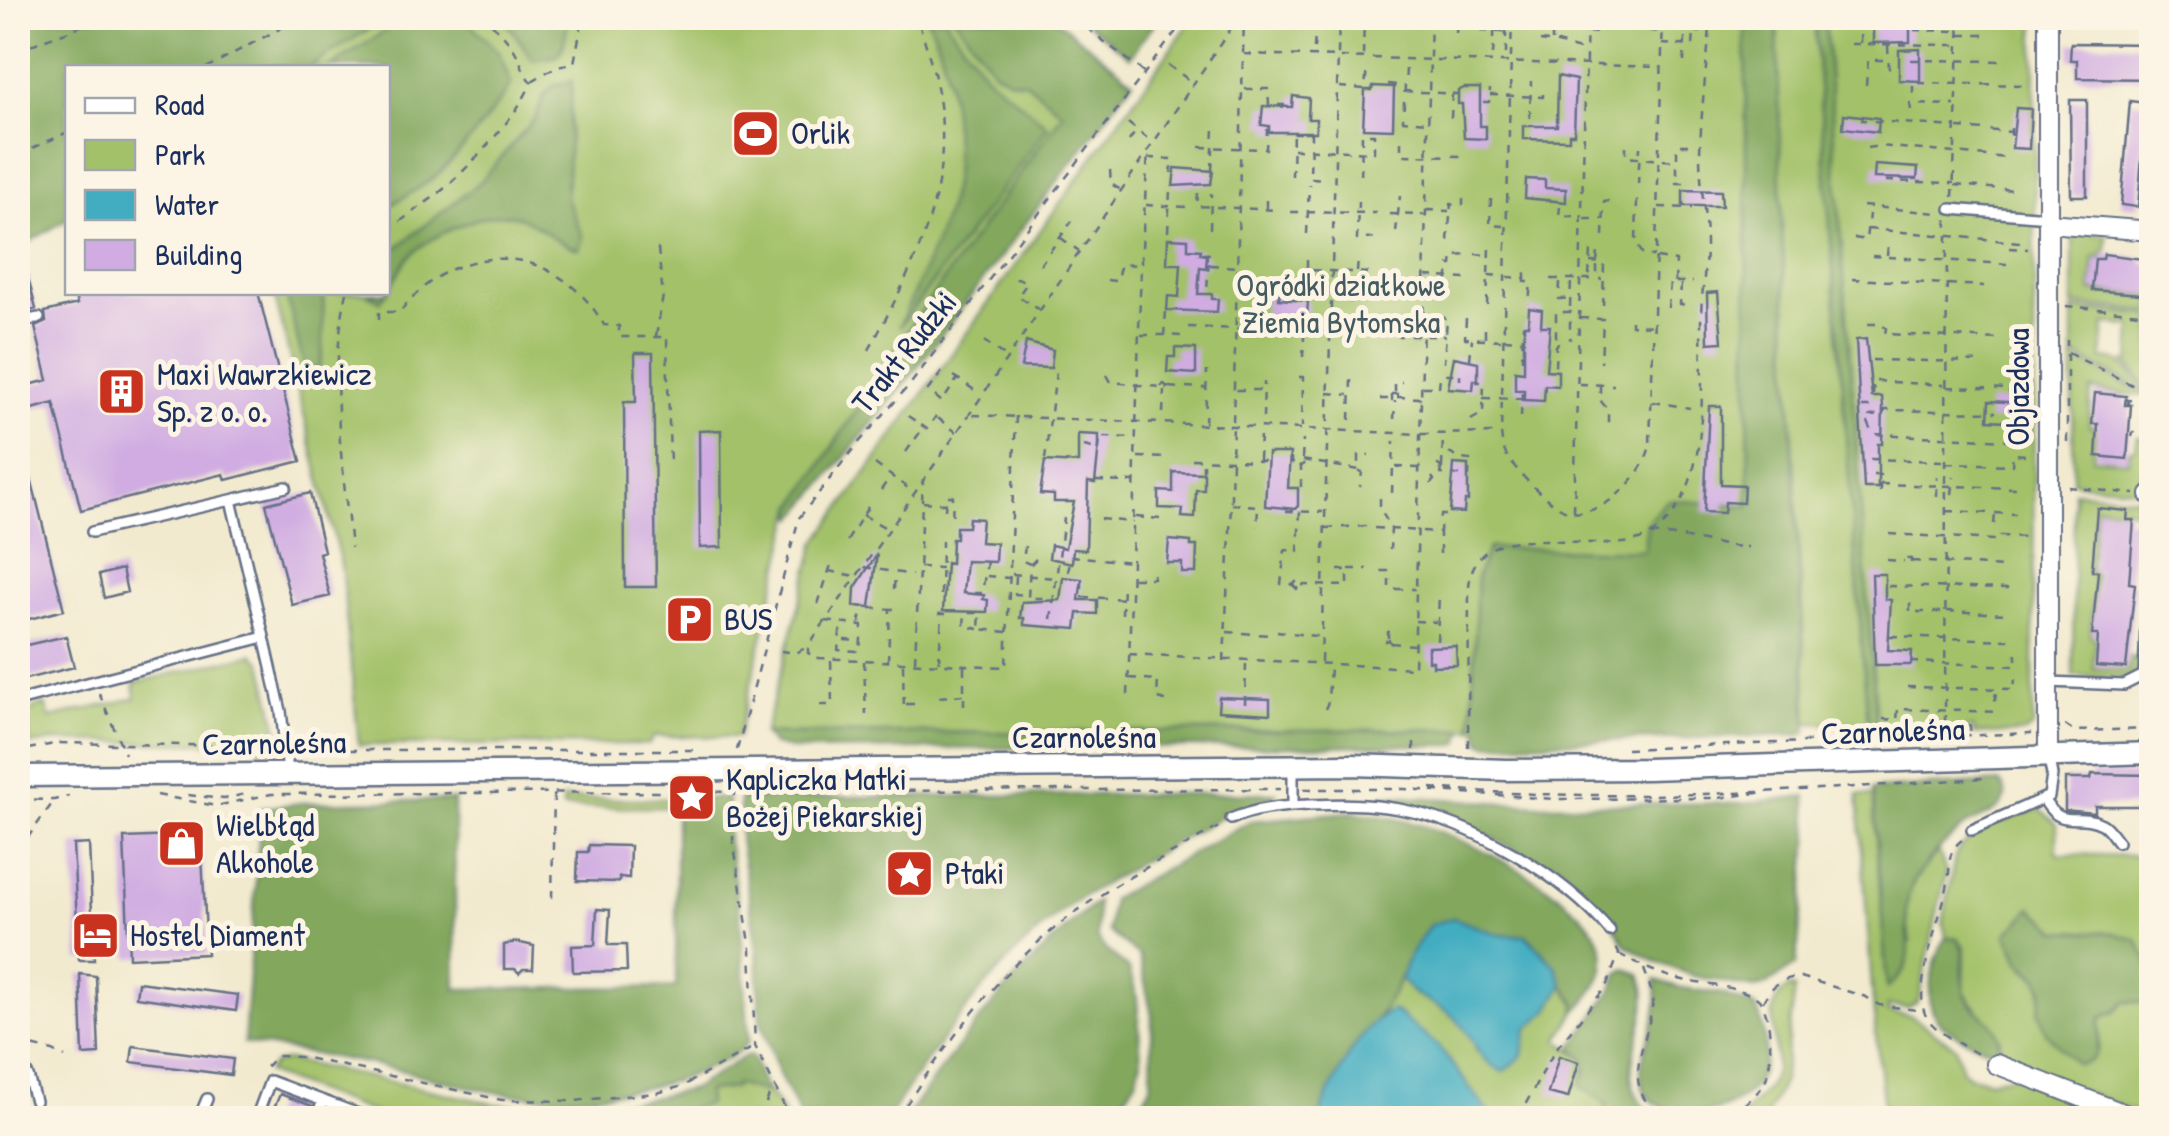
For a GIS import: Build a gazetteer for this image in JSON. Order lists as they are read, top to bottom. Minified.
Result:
{"streets":{"street":["Objazdowa","Czarnoleśna"],"path":["Trakt Rudzki"]},"crossings":[["Objazdowa","Czarnoleśna"]],"parks":["Ogródki działkowe Ziemia Bytomska"],"places":{"sports":["Orlik"],"building":["Maxi Wawrzkiewicz Sp. z o. o."],"parking":["BUS"],"place":["Kapliczka Matki Bożej Piekarskiej","Ptaki"],"shop":["Wielbłąd Alkohole"],"hotel":["Hostel Diament"]},"legend":["Road","Park","Water","Building"]}
